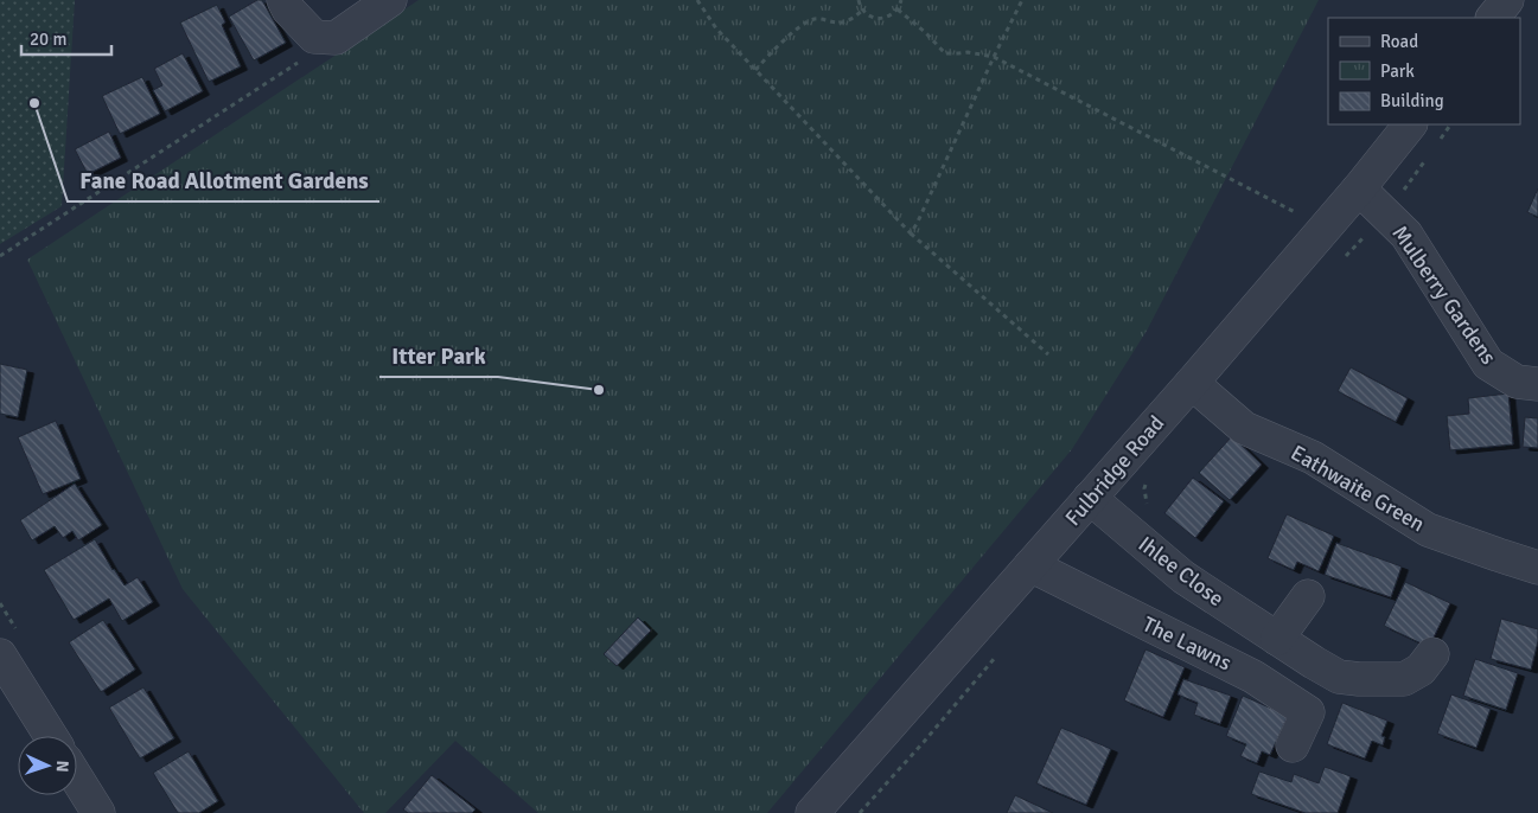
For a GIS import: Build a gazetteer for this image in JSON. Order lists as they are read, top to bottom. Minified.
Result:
{"streets":{"street":["Mulberry Gardens","Fulbridge Road","Eathwaite Green","Ihlee Close","The Lawns"]},"crossings":[["Mulberry Gardens","Fulbridge Road"],["Fulbridge Road","Eathwaite Green"],["Fulbridge Road","Ihlee Close"],["Fulbridge Road","The Lawns"]],"places":["Fane Road Allotment Gardens","Itter Park"],"legend":["Road","Park","Building"],"scale_bar":"20 m","north":"right"}
